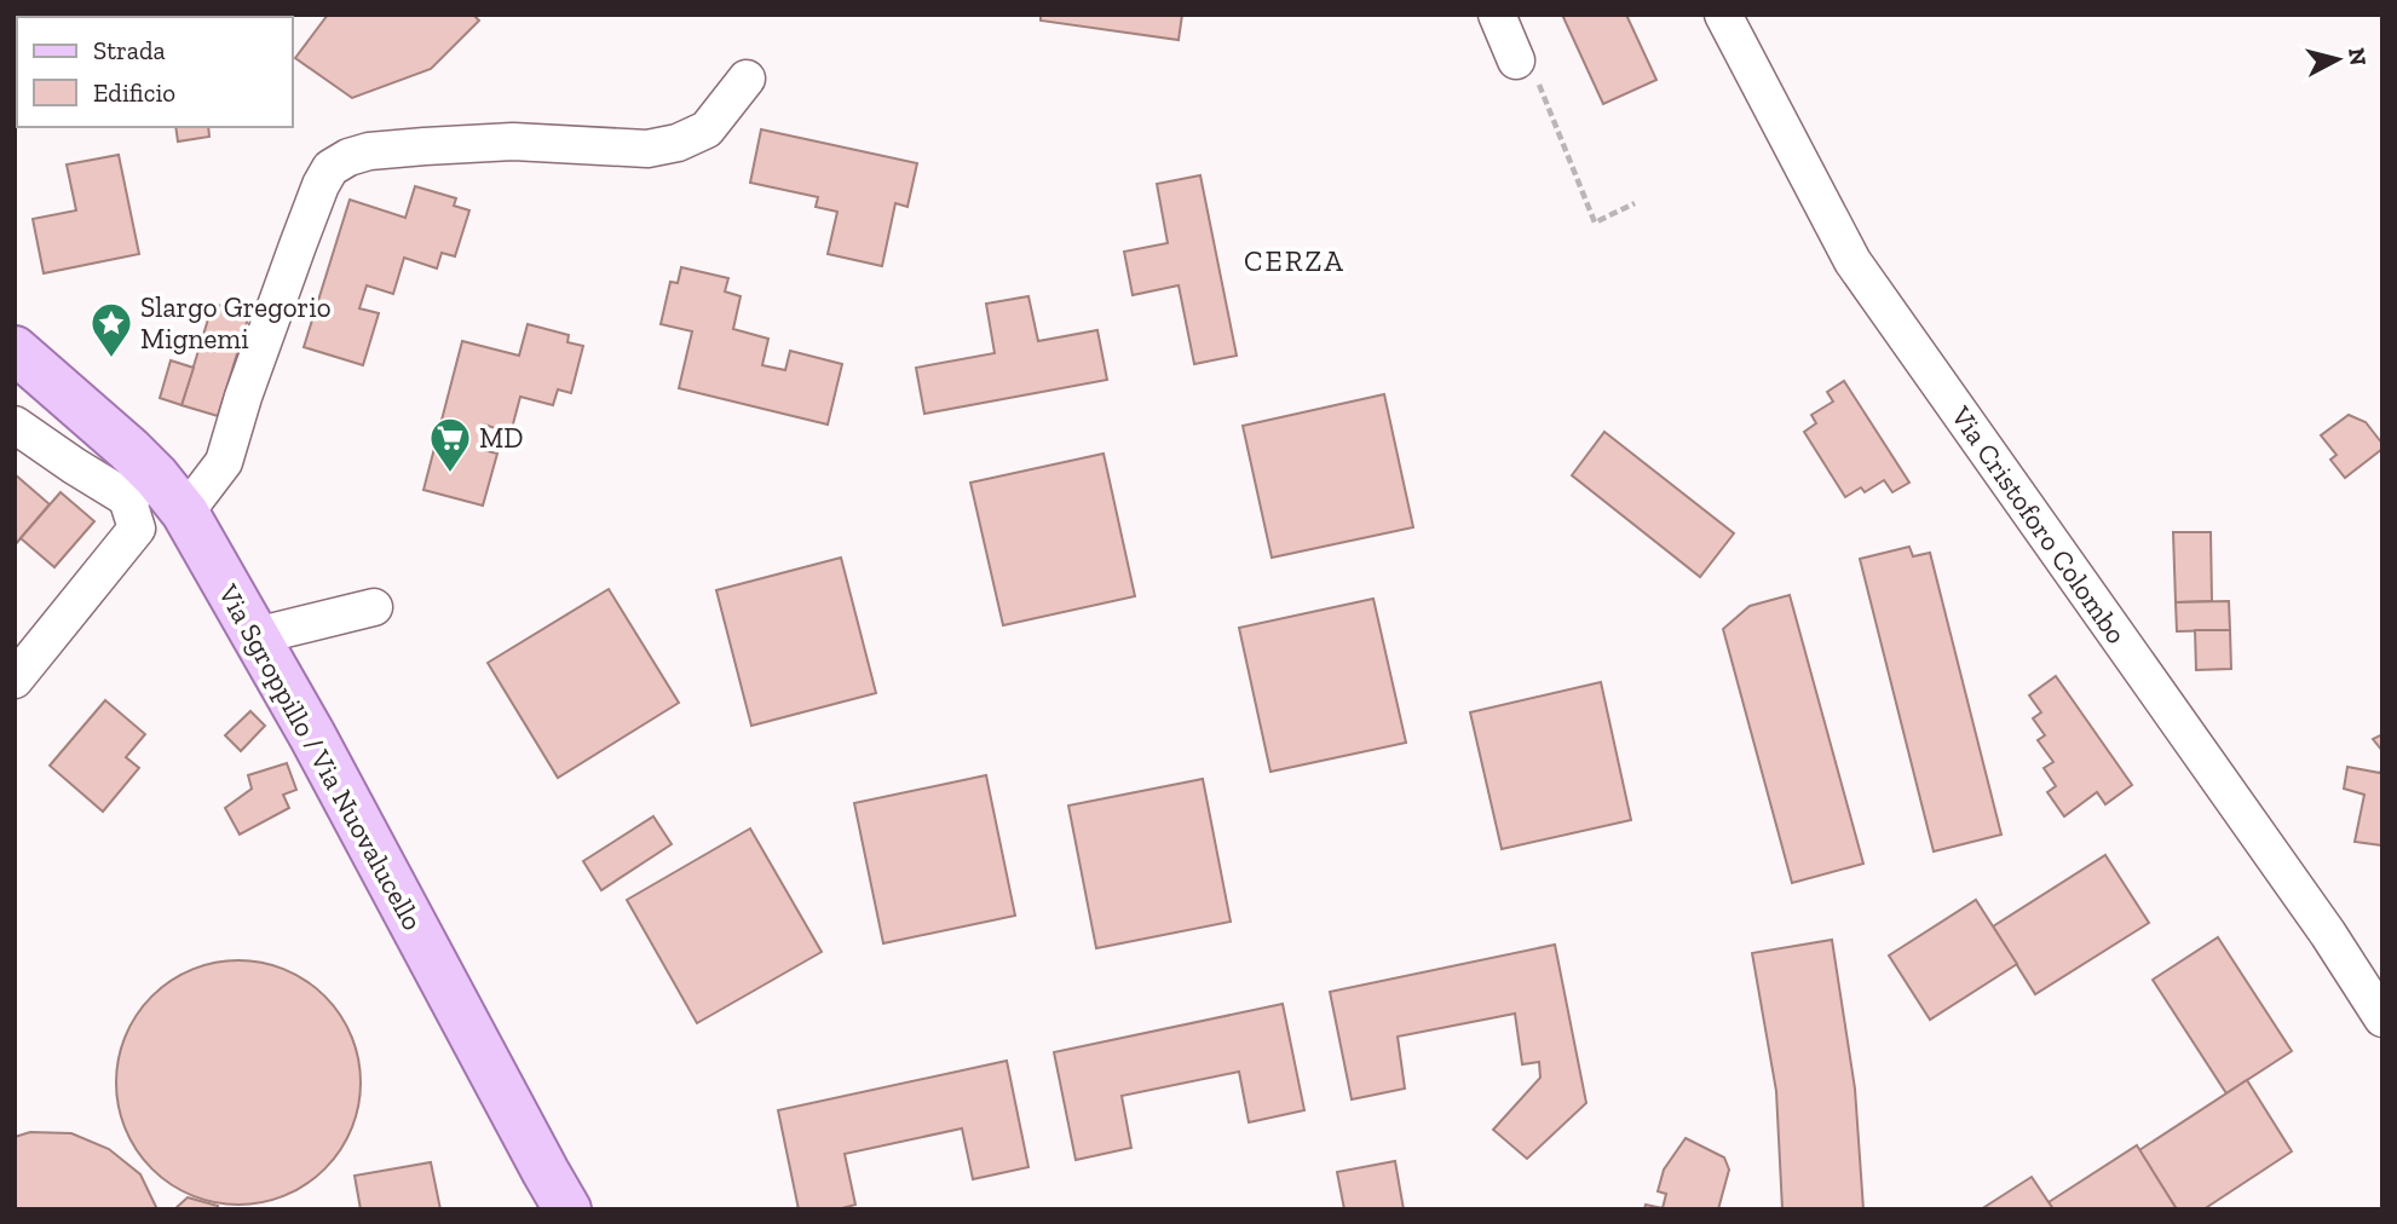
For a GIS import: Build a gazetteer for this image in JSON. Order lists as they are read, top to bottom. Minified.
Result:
{"streets":{"main road":["Via Sgroppillo / Via Nuovalucello"],"street":["Via Cristoforo Colombo"]},"districts":["CERZA"],"places":{"place":["Slargo Gregorio Mignemi"],"supermarket":["MD"]},"legend":["Strada","Edificio"],"north":"right"}
